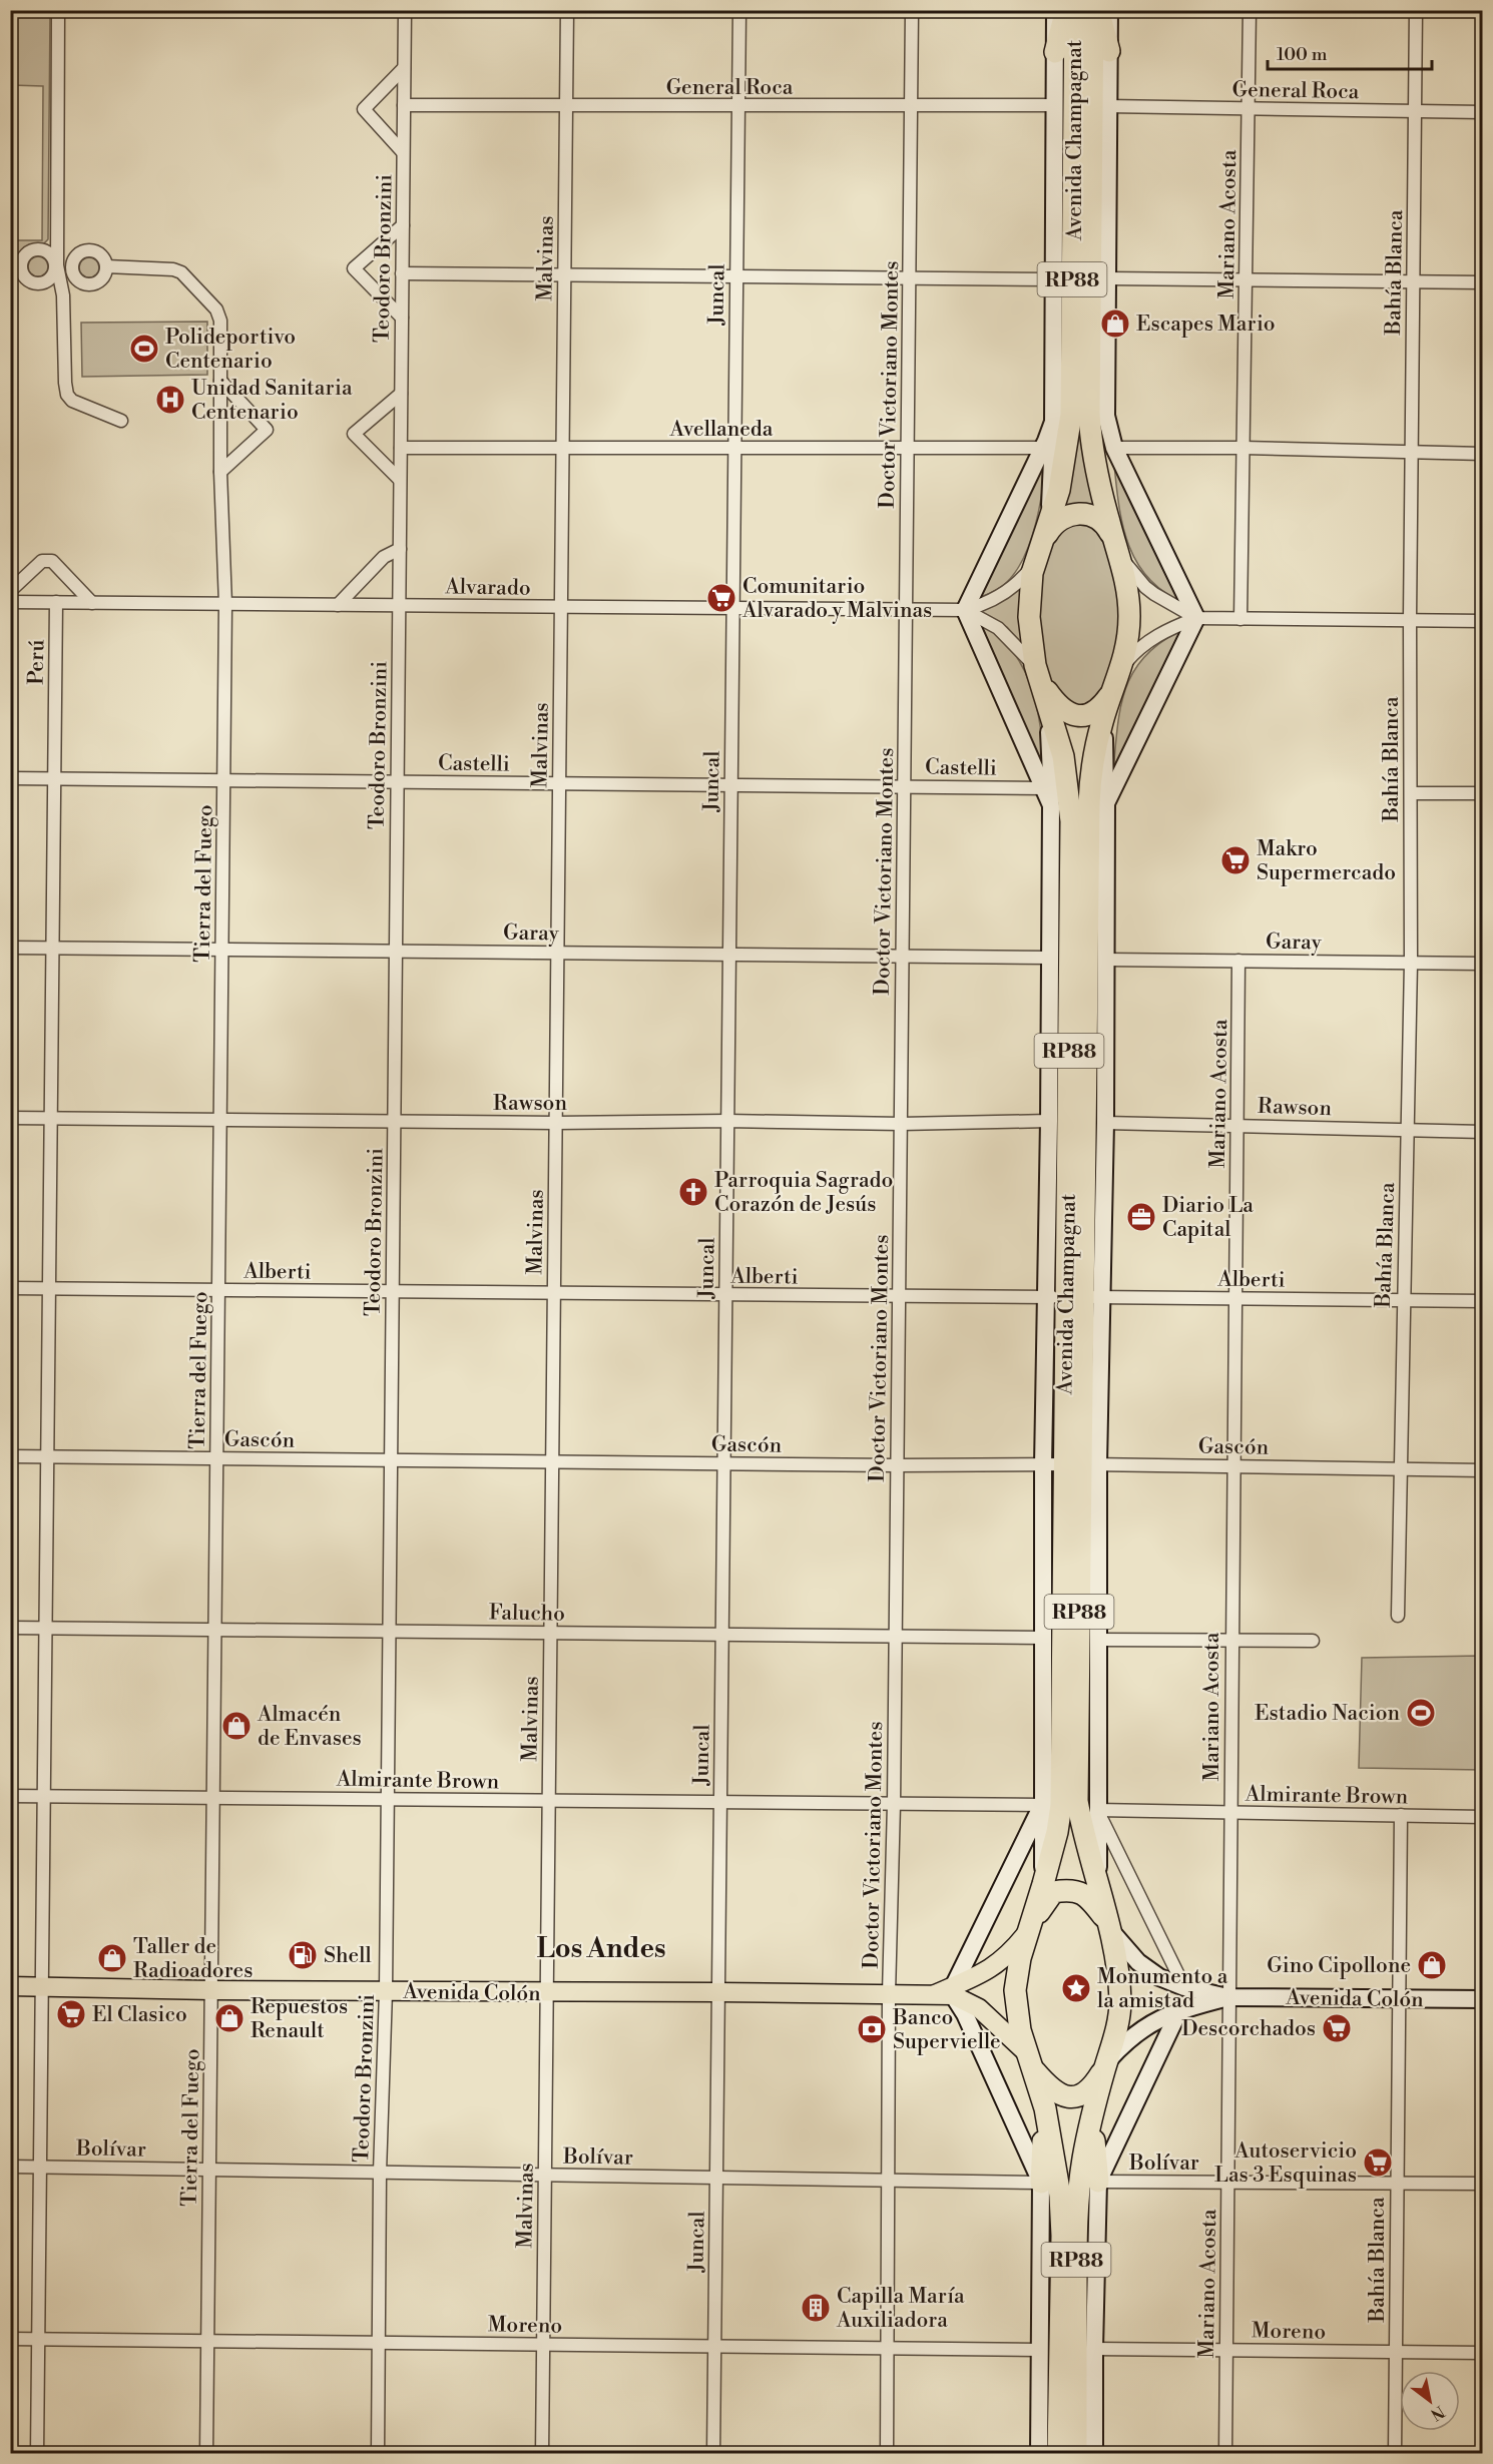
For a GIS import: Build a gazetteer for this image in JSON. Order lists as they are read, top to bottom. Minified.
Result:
{"streets":{"highway":["Avenida Champagnat","RP88","Avenida Colón"],"street":["General Roca","Mariano Acosta","Teodoro Bronzini","Malvinas","Bahía Blanca","Juncal","Doctor Victoriano Montes","Avellaneda","Alvarado","Perú","Castelli","Tierra del Fuego","Garay","Rawson","Alberti","Gascón","Falucho","Almirante Brown","Bolívar","Moreno"]},"crossings":[["General Roca","Avenida Champagnat"],["General Roca","Mariano Acosta"],["General Roca","Teodoro Bronzini"],["General Roca","Malvinas"],["General Roca","Bahía Blanca"],["General Roca","Juncal"],["General Roca","Doctor Victoriano Montes"],["Avenida Champagnat","RP88"],["Avenida Champagnat","Avellaneda"],["Avenida Champagnat","Alvarado"],["Avenida Champagnat","Castelli"],["Avenida Champagnat","Garay"],["Avenida Champagnat","Rawson"],["Avenida Champagnat","Alberti"],["Avenida Champagnat","Gascón"],["Avenida Champagnat","Falucho"],["Avenida Champagnat","Almirante Brown"],["Avenida Champagnat","Avenida Colón"],["Mariano Acosta","Garay"],["Mariano Acosta","Rawson"],["Mariano Acosta","Alberti"],["Mariano Acosta","Gascón"],["Mariano Acosta","Almirante Brown"],["Mariano Acosta","Avenida Colón"],["Mariano Acosta","Bolívar"],["Mariano Acosta","Moreno"],["Teodoro Bronzini","Avellaneda"],["Teodoro Bronzini","Alvarado"],["Teodoro Bronzini","Castelli"],["Teodoro Bronzini","Garay"],["Teodoro Bronzini","Rawson"],["Teodoro Bronzini","Alberti"],["Teodoro Bronzini","Gascón"],["Teodoro Bronzini","Falucho"],["Teodoro Bronzini","Almirante Brown"],["Teodoro Bronzini","Avenida Colón"],["Teodoro Bronzini","Bolívar"],["Teodoro Bronzini","Moreno"],["Malvinas","Avellaneda"],["Malvinas","Alvarado"],["Malvinas","Castelli"],["Malvinas","Garay"],["Malvinas","Rawson"],["Malvinas","Alberti"],["Malvinas","Gascón"],["Malvinas","Falucho"],["Malvinas","Almirante Brown"],["Malvinas","Avenida Colón"],["Malvinas","Bolívar"],["Malvinas","Moreno"],["Bahía Blanca","Garay"],["Bahía Blanca","Rawson"],["Bahía Blanca","Alberti"],["Bahía Blanca","Gascón"],["Bahía Blanca","Almirante Brown"],["Bahía Blanca","Avenida Colón"],["Bahía Blanca","Bolívar"],["Bahía Blanca","Moreno"],["RP88","Alvarado"],["Juncal","Avellaneda"],["Juncal","Alvarado"],["Juncal","Castelli"],["Juncal","Garay"],["Juncal","Rawson"],["Juncal","Alberti"],["Juncal","Gascón"],["Juncal","Falucho"],["Juncal","Almirante Brown"],["Juncal","Avenida Colón"],["Juncal","Bolívar"],["Juncal","Moreno"],["Doctor Victoriano Montes","Avellaneda"],["Doctor Victoriano Montes","Alvarado"],["Doctor Victoriano Montes","Castelli"],["Doctor Victoriano Montes","Garay"],["Doctor Victoriano Montes","Rawson"],["Doctor Victoriano Montes","Alberti"],["Doctor Victoriano Montes","Gascón"],["Doctor Victoriano Montes","Falucho"],["Doctor Victoriano Montes","Almirante Brown"],["Doctor Victoriano Montes","Avenida Colón"],["Doctor Victoriano Montes","Bolívar"],["Doctor Victoriano Montes","Moreno"],["Alvarado","Perú"],["Alvarado","Tierra del Fuego"],["Perú","Castelli"],["Perú","Garay"],["Perú","Rawson"],["Perú","Alberti"],["Perú","Gascón"],["Perú","Falucho"],["Perú","Almirante Brown"],["Perú","Avenida Colón"],["Perú","Bolívar"],["Perú","Moreno"],["Castelli","Tierra del Fuego"],["Tierra del Fuego","Garay"],["Tierra del Fuego","Rawson"],["Tierra del Fuego","Alberti"],["Tierra del Fuego","Gascón"],["Tierra del Fuego","Falucho"],["Tierra del Fuego","Almirante Brown"],["Tierra del Fuego","Avenida Colón"],["Tierra del Fuego","Bolívar"],["Tierra del Fuego","Moreno"]],"districts":["Los Andes"],"places":{"shop":["Escapes Mario","Almacén de Envases","Taller de Radioadores","Gino Cipollone","Repuestos Renault"],"sports":["Polideportivo Centenario","Estadio Nacion"],"hospital":["Unidad Sanitaria Centenario"],"supermarket":["Comunitario Alvarado y Malvinas","Makro Supermercado","El Clasico","Descorchados","Autoservicio Las 3 Esquinas"],"church":["Parroquia Sagrado Corazón de Jesús"],"office":["Diario La Capital"],"fuel station":["Shell"],"place":["Monumento a la amistad"],"bank":["Banco Supervielle"],"building":["Capilla María Auxiliadora"]},"scale_bar":"100 m","north":"bottom right"}
